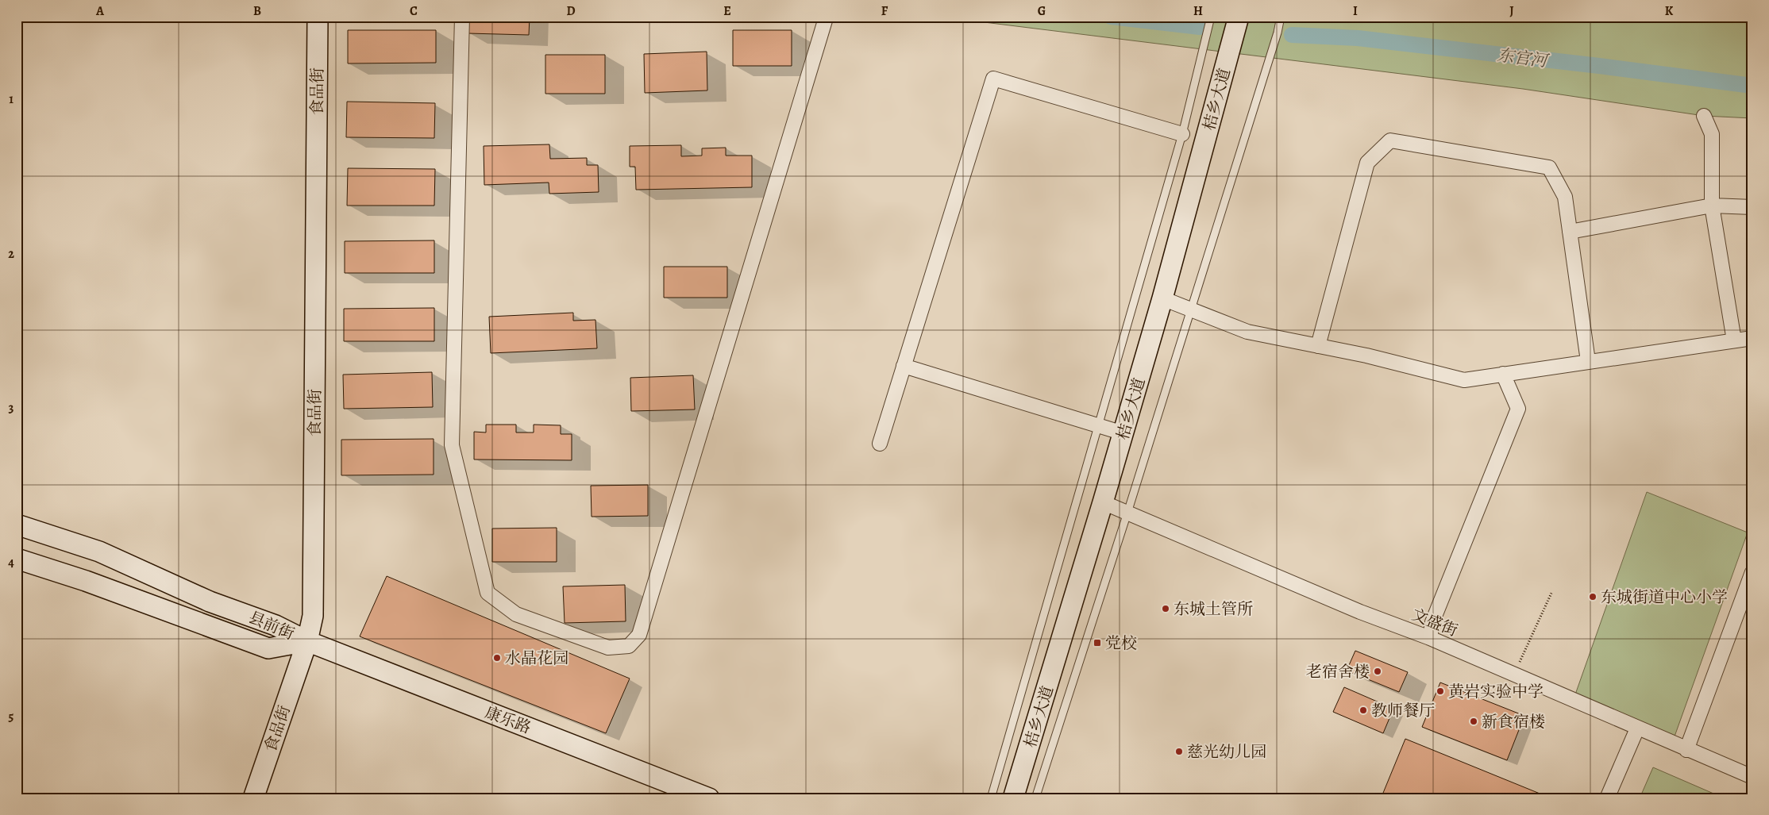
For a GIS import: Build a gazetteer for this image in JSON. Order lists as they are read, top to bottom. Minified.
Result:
{"streets":{"street":["食品街","桔乡大道","文盛街","县前街","康乐路"]},"crossings":[["食品街","县前街"],["食品街","康乐路"],["桔乡大道","文盛街"],["县前街","康乐路"]],"water":["东官河"],"places":{"other":["东城街道中心小学","东城土管所","水晶花园","老宿舍楼","黄岩实验中学","教师餐厅","新食宿楼","慈光幼儿园"],"transit":["党校"]},"grid":{"columns":["A","B","C","D","E","F","G","H","I","J","K"],"rows":["1","2","3","4","5"]}}
